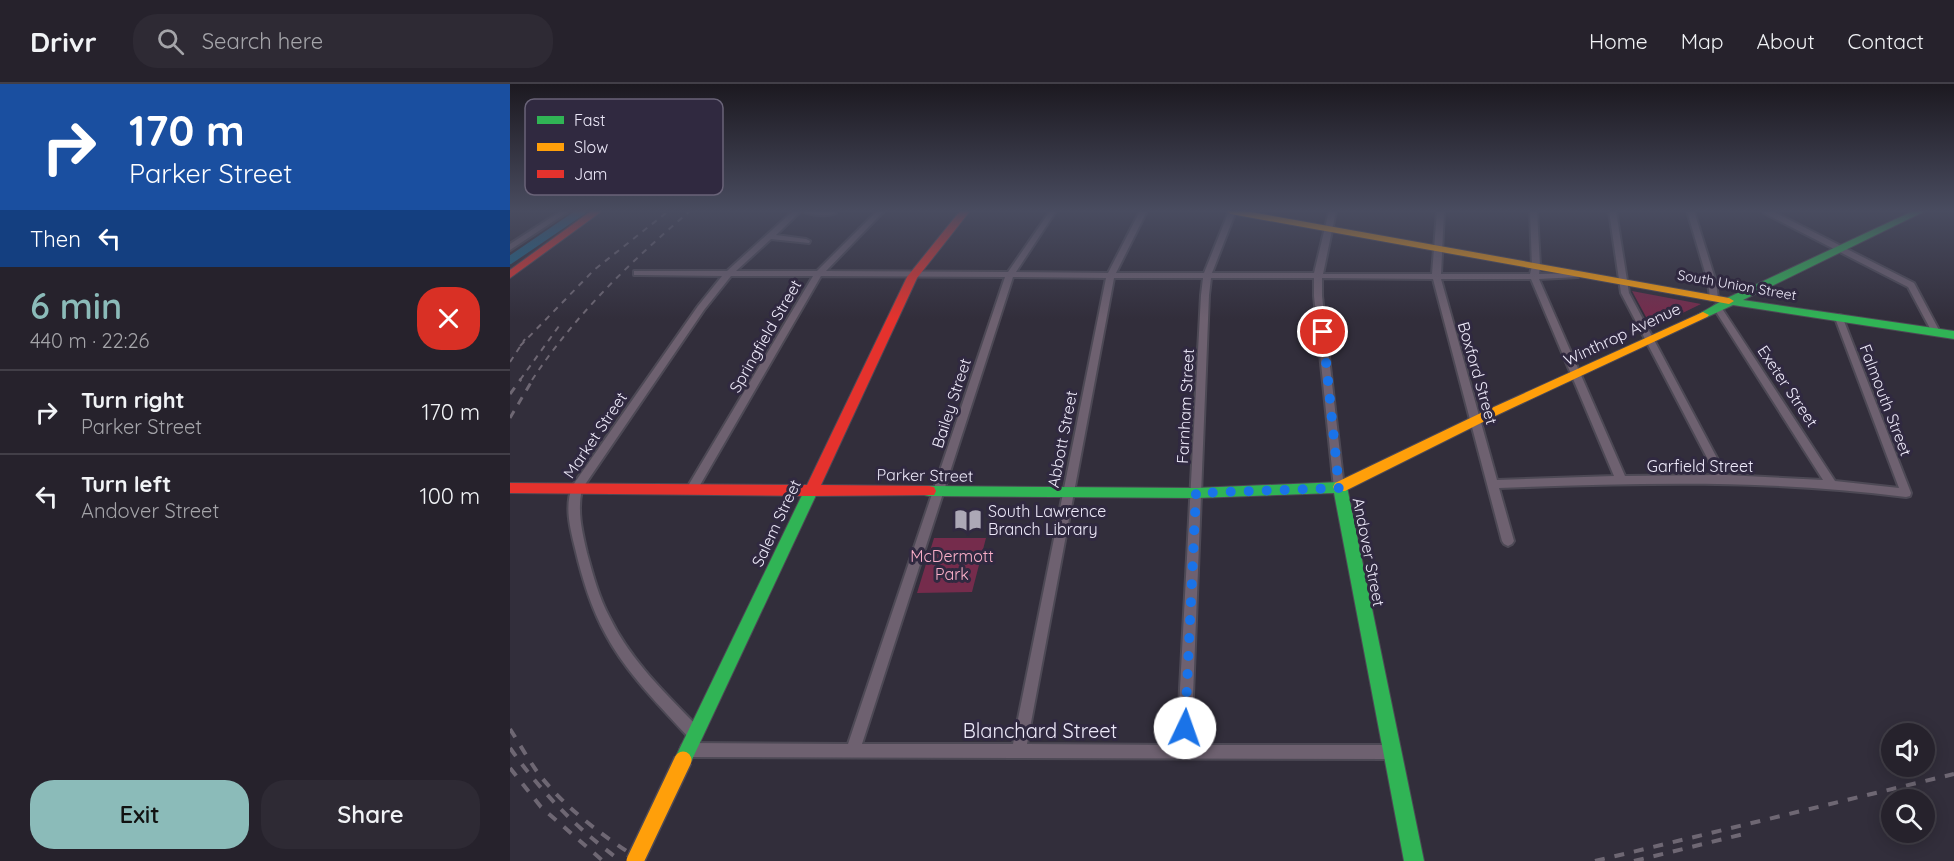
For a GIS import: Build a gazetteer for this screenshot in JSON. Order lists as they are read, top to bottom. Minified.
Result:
{"streets":{"main road":["South Union Street","Winthrop Avenue","Parker Street","Salem Street","Andover Street"],"street":["Springfield Street","Boxford Street","Exeter Street","Falmouth Street","Bailey Street","Farnham Street","Market Street","Abbott Street","Garfield Street","Blanchard Street"]},"crossings":[["South Union Street","Winthrop Avenue"],["South Union Street","Exeter Street"],["South Union Street","Falmouth Street"],["Winthrop Avenue","Boxford Street"],["Winthrop Avenue","Exeter Street"],["Winthrop Avenue","Parker Street"],["Winthrop Avenue","Andover Street"],["Springfield Street","Parker Street"],["Boxford Street","Garfield Street"],["Exeter Street","Garfield Street"],["Falmouth Street","Garfield Street"],["Bailey Street","Parker Street"],["Bailey Street","Blanchard Street"],["Farnham Street","Parker Street"],["Farnham Street","Blanchard Street"],["Market Street","Parker Street"],["Market Street","Salem Street"],["Abbott Street","Parker Street"],["Abbott Street","Blanchard Street"],["Parker Street","Salem Street"],["Parker Street","Andover Street"],["Salem Street","Blanchard Street"],["Andover Street","Blanchard Street"]],"parks":["McDermott Park"],"places":{"library":["South Lawrence Branch Library"]},"legend":["Fast","Slow","Jam"],"page":{"header":"Drivr","search":"Search here","nav":["Home","Map","About","Contact"],"turn":["170 m","Parker Street"],"then":"Then","heading":["6 min","440 m · 22:26"],"list":[{"name":"Turn right","note":"Parker Street","value":"170 m"},{"name":"Turn left","note":"Andover Street","value":"100 m"}],"buttons":["Exit","Share"]}}
